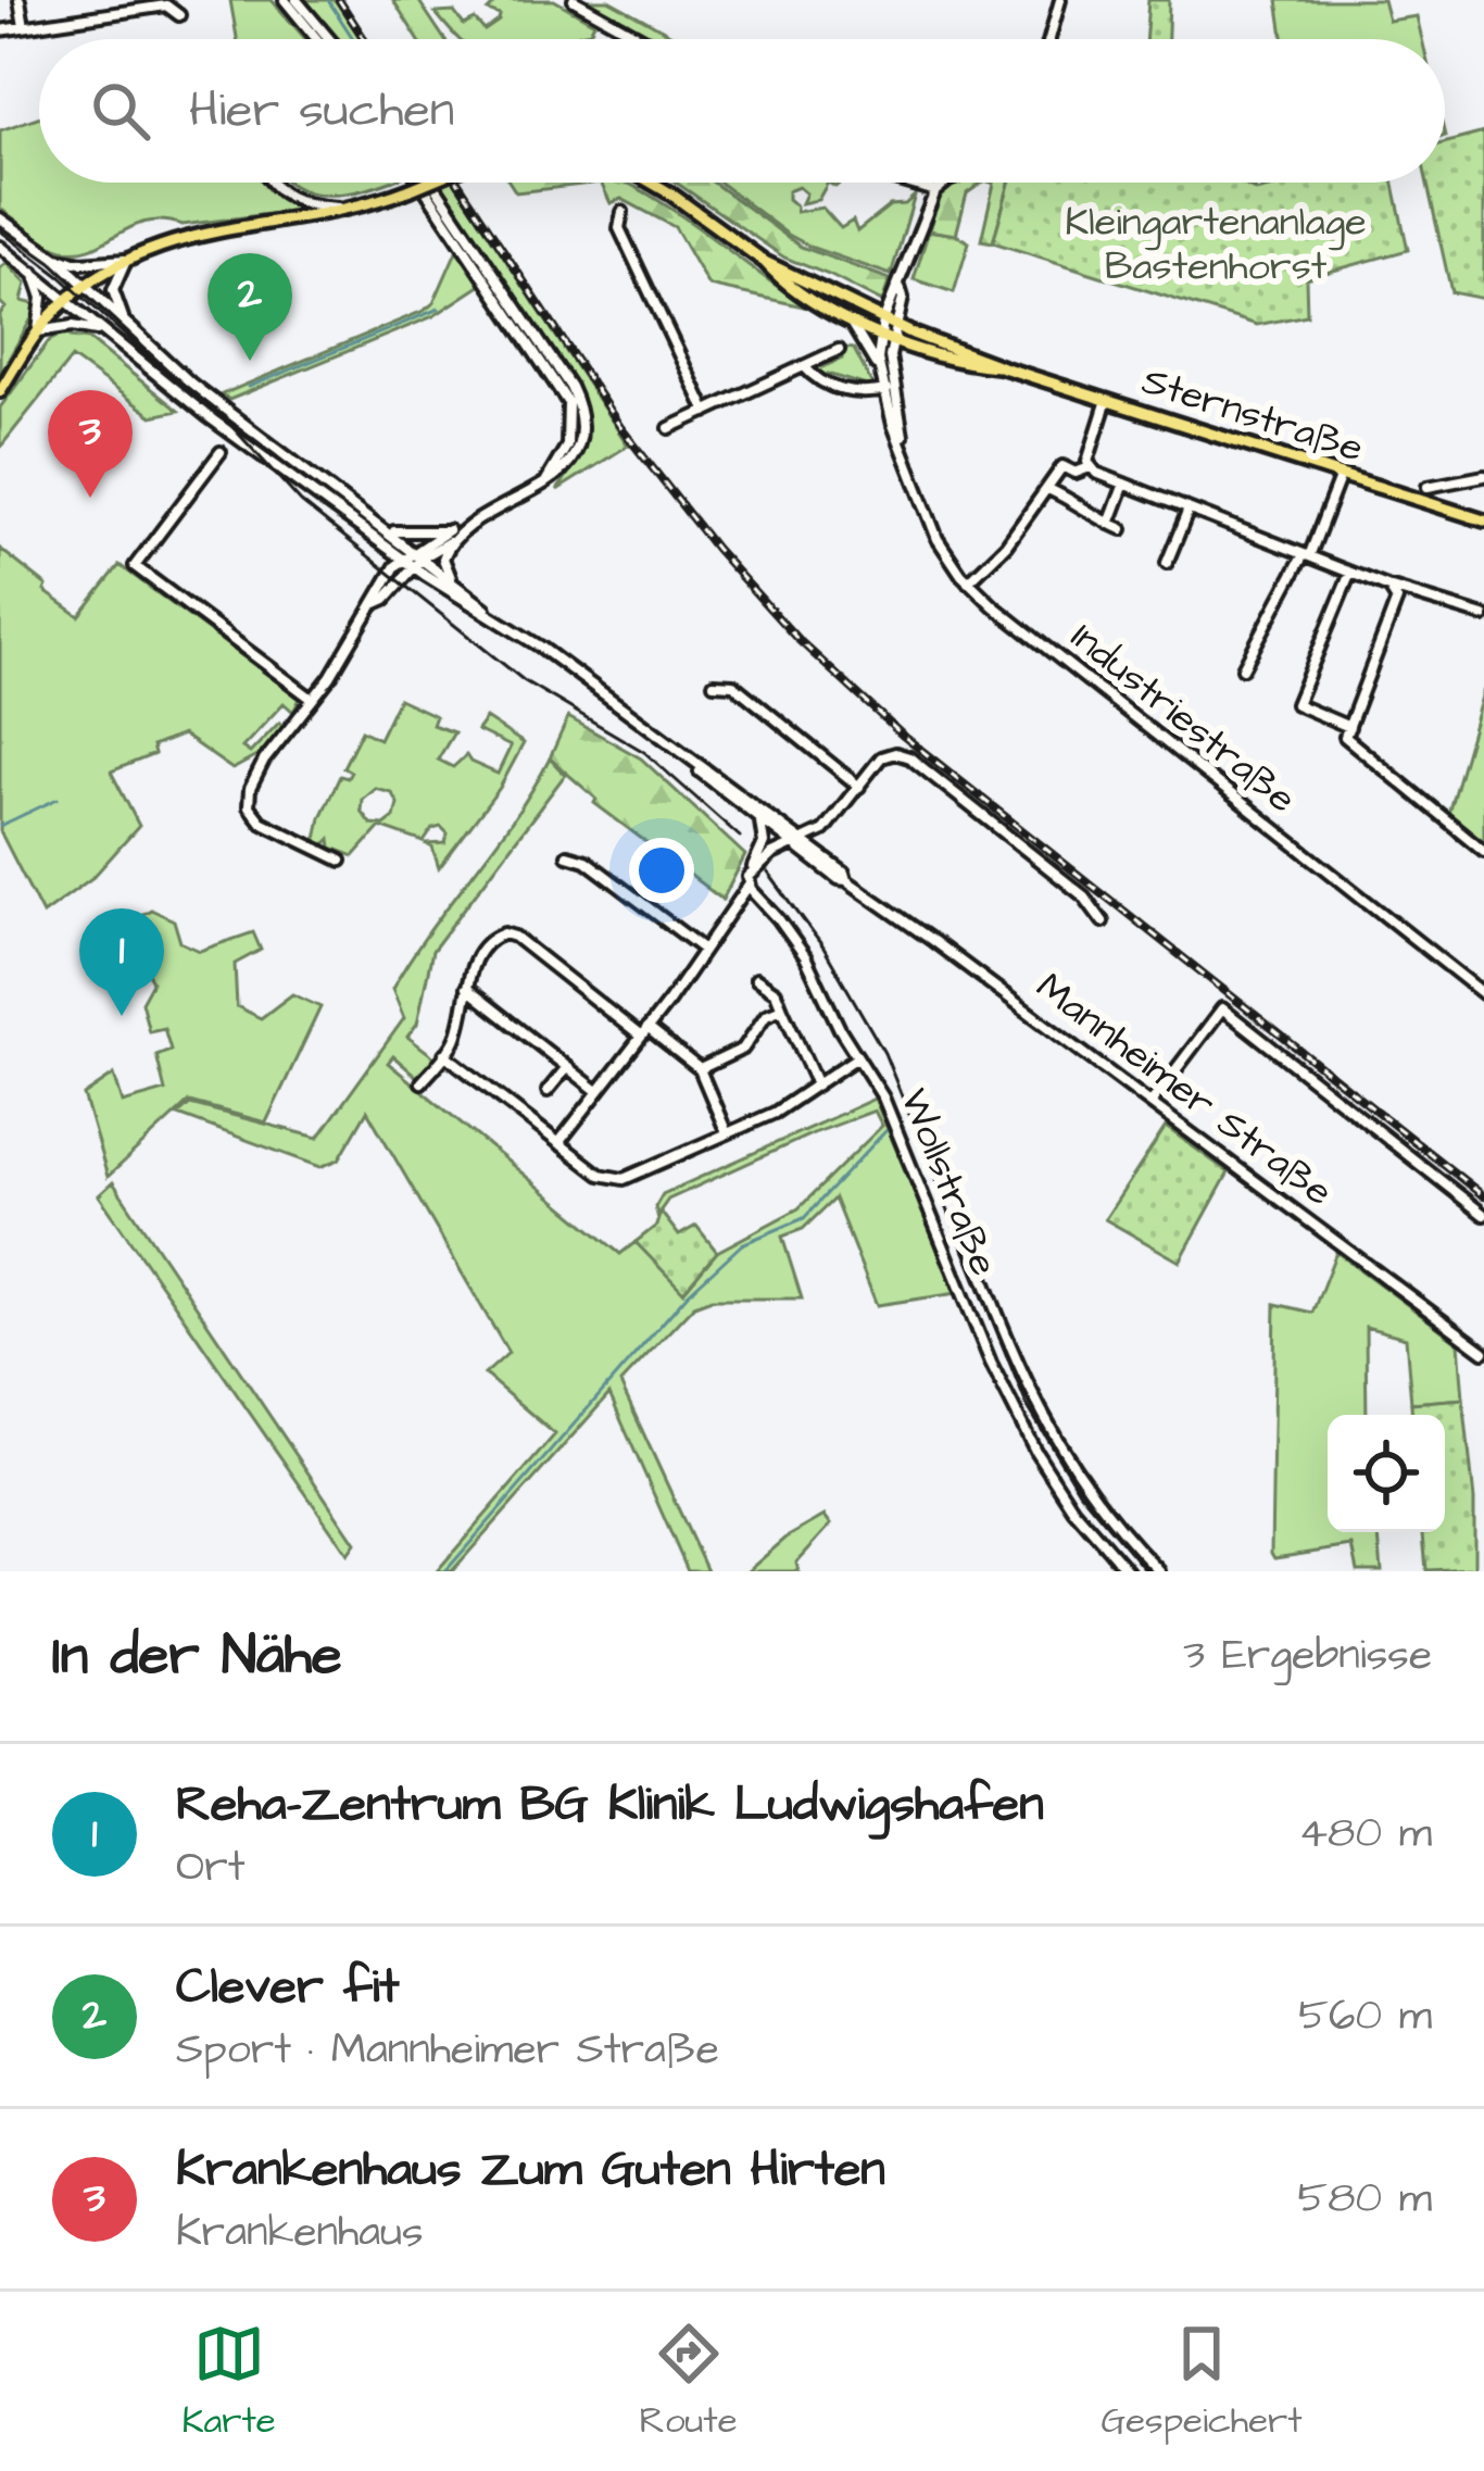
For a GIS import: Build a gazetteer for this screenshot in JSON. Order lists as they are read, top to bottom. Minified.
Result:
{"streets":{"main road":["Sternstraße"],"street":["Industriestraße","Mannheimer Straße","Wollstraße"]},"crossings":[["Sternstraße","Industriestraße"]],"parks":["Kleingartenanlage Bastenhorst"],"page":{"search":"Hier suchen","pins":["2","3","1"],"heading":["In der Nähe","3 Ergebnisse"],"list":[{"mark":"1","name":"Reha-Zentrum BG Klinik Ludwigshafen","note":"Ort","value":"480 m"},{"mark":"2","name":"Clever fit","note":"Sport · Mannheimer Straße","value":"560 m"},{"mark":"3","name":"Krankenhaus Zum Guten Hirten","note":"Krankenhaus","value":"580 m"}],"nav":["Karte","Route","Gespeichert"]}}
